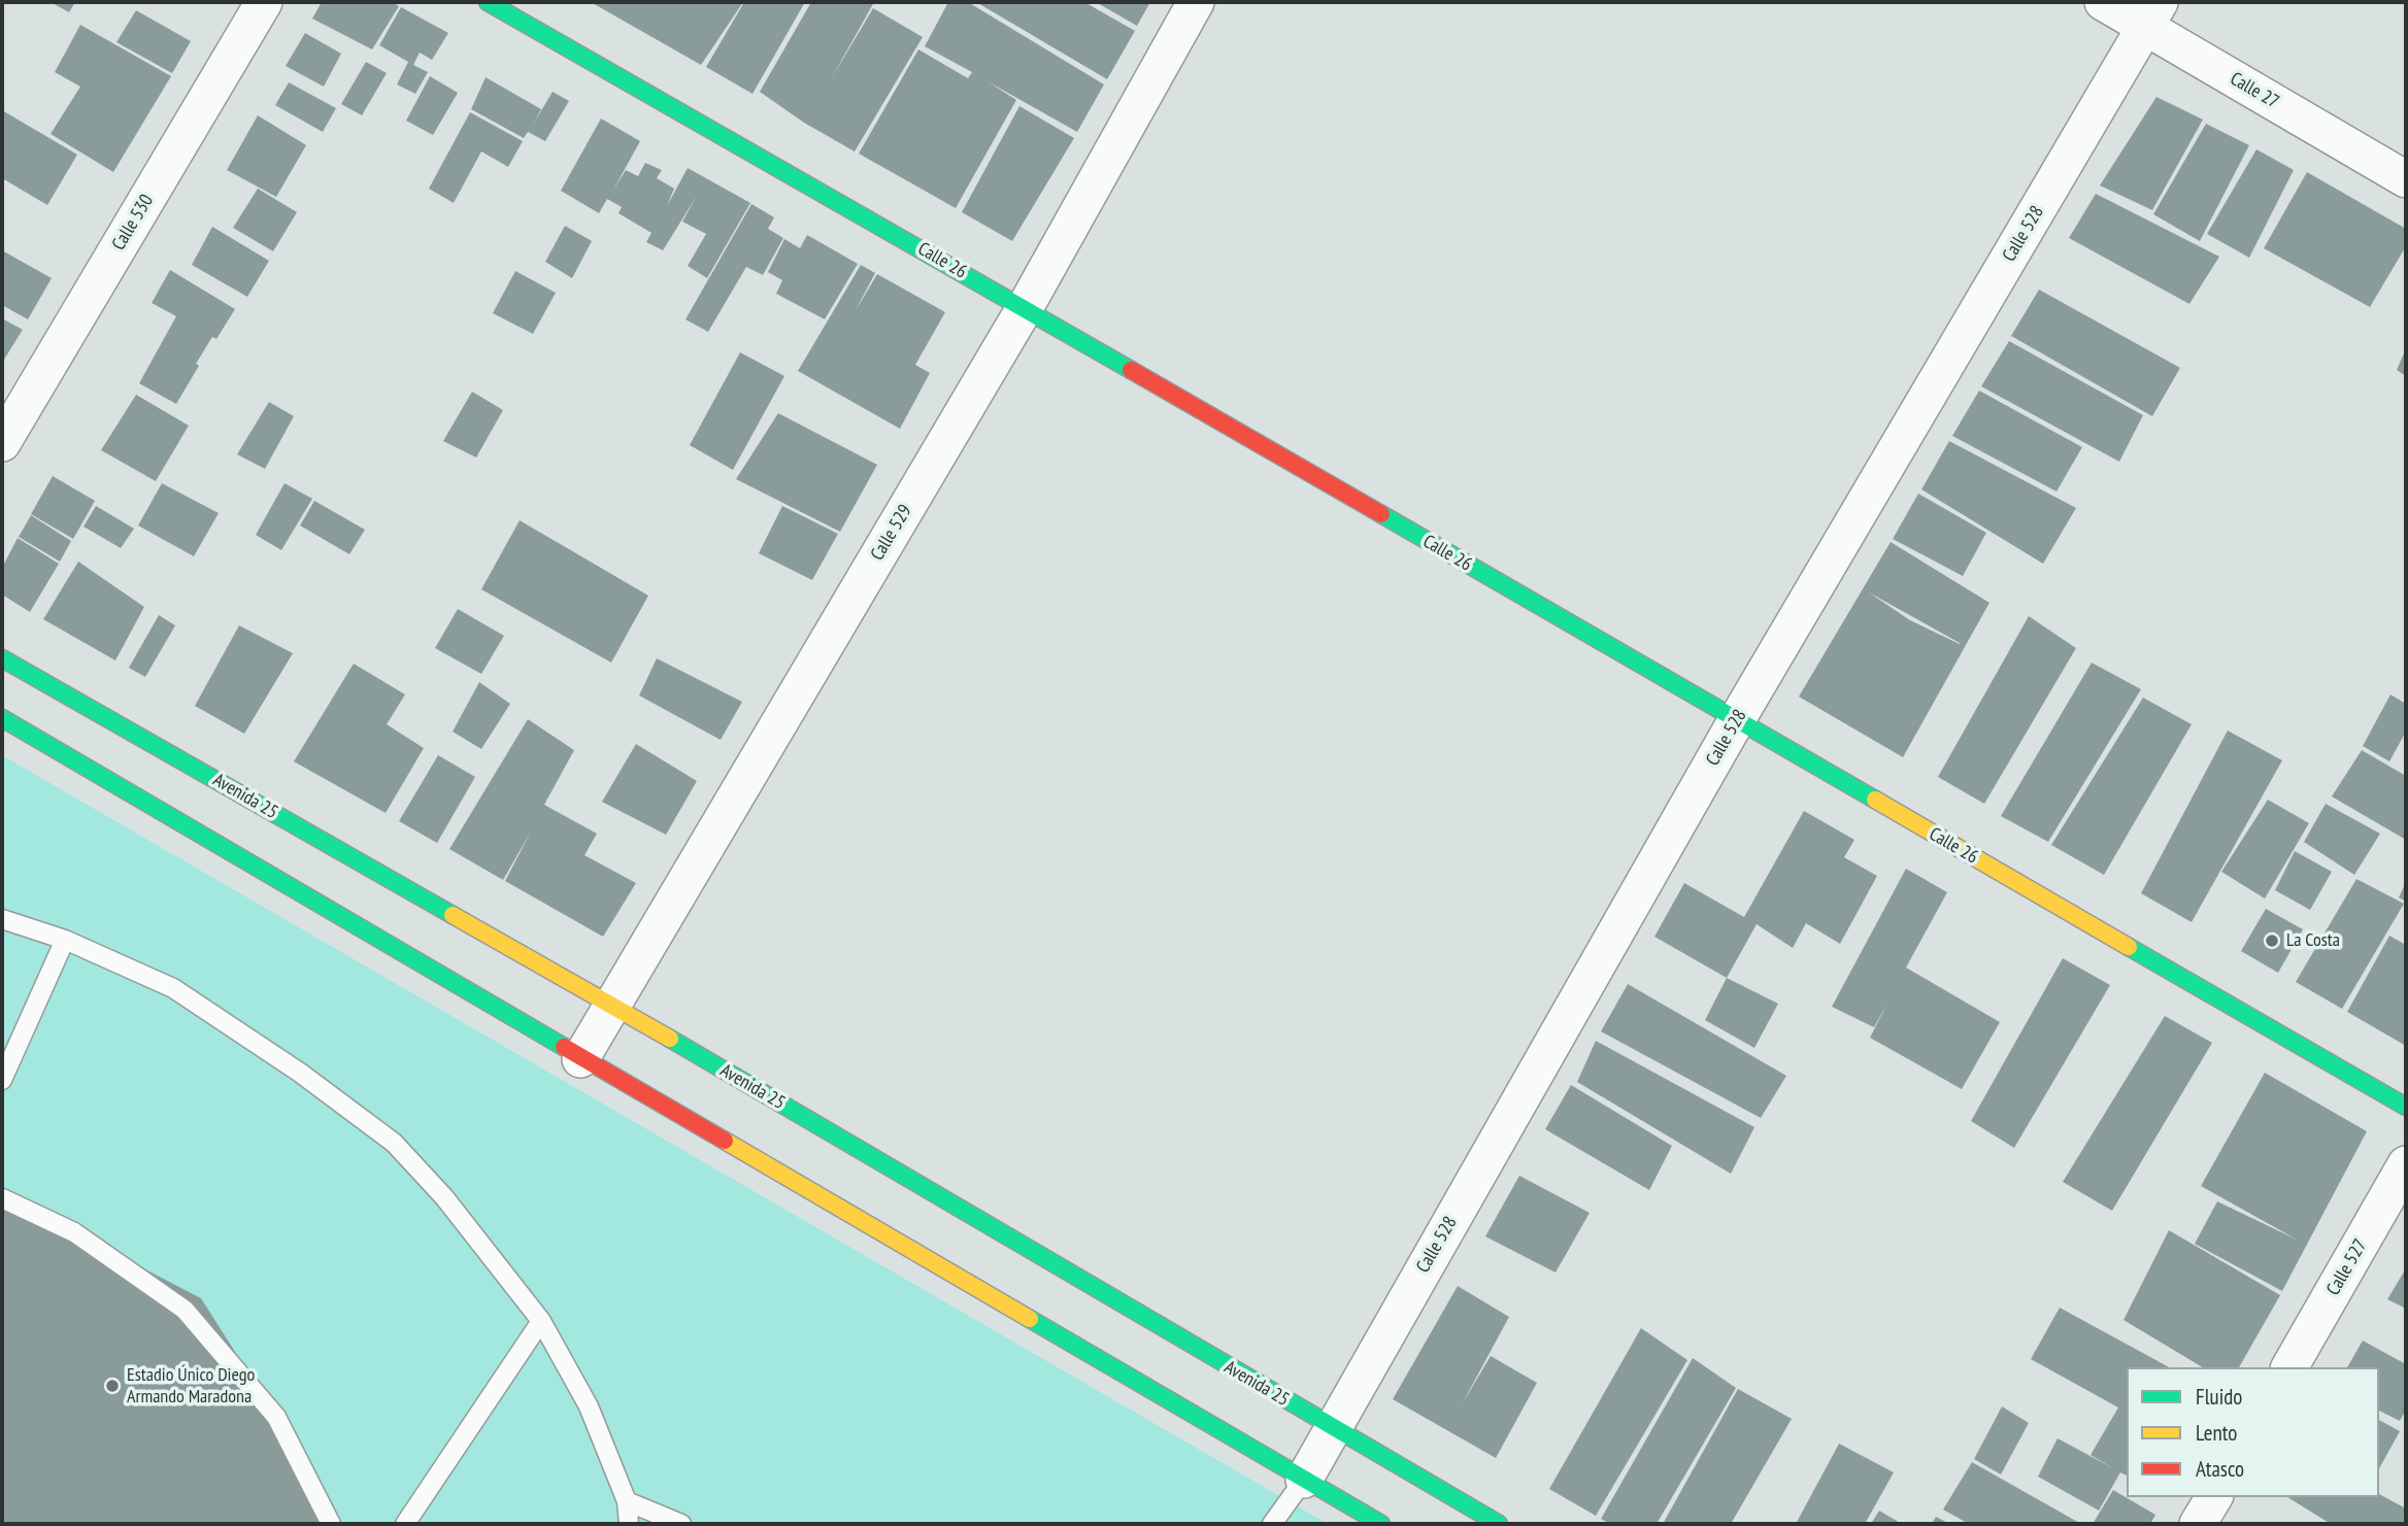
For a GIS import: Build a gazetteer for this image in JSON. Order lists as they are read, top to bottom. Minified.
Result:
{"streets":{"main road":["Calle 26","Avenida 25"],"street":["Calle 27","Calle 530","Calle 528","Calle 529","Calle 527"]},"crossings":[["Calle 27","Calle 528"],["Calle 528","Calle 26"],["Calle 528","Avenida 25"],["Calle 26","Calle 529"],["Calle 529","Avenida 25"]],"places":["La Costa","Estadio Único Diego Armando Maradona"],"legend":["Fluido","Lento","Atasco"]}
